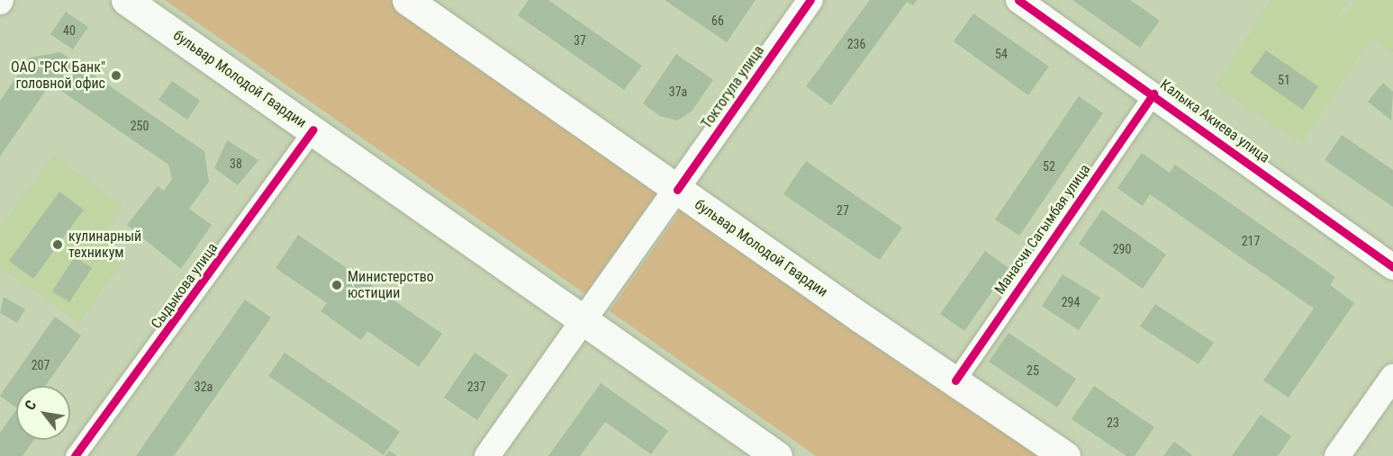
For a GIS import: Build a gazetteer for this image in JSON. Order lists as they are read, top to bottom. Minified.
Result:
{"streets":{"main road":["бульвар Молодой Гвардии","Токтогула улица","Калыка Акиева улица"],"street":["Манасчи Сагымбая улица","Сыдыкова улица"]},"crossings":[["бульвар Молодой Гвардии","Токтогула улица"],["бульвар Молодой Гвардии","Манасчи Сагымбая улица"],["бульвар Молодой Гвардии","Сыдыкова улица"],["Калыка Акиева улица","Манасчи Сагымбая улица"]],"places":["ОАО \"РСК Банк\" головной офис","кулинарный техникум","Министерство юстиции"],"house_numbers":["66","40","37","236","54","51","37a","250","38","52","27","217","290","294","207","25","32a","237","23"],"north":"top left"}
